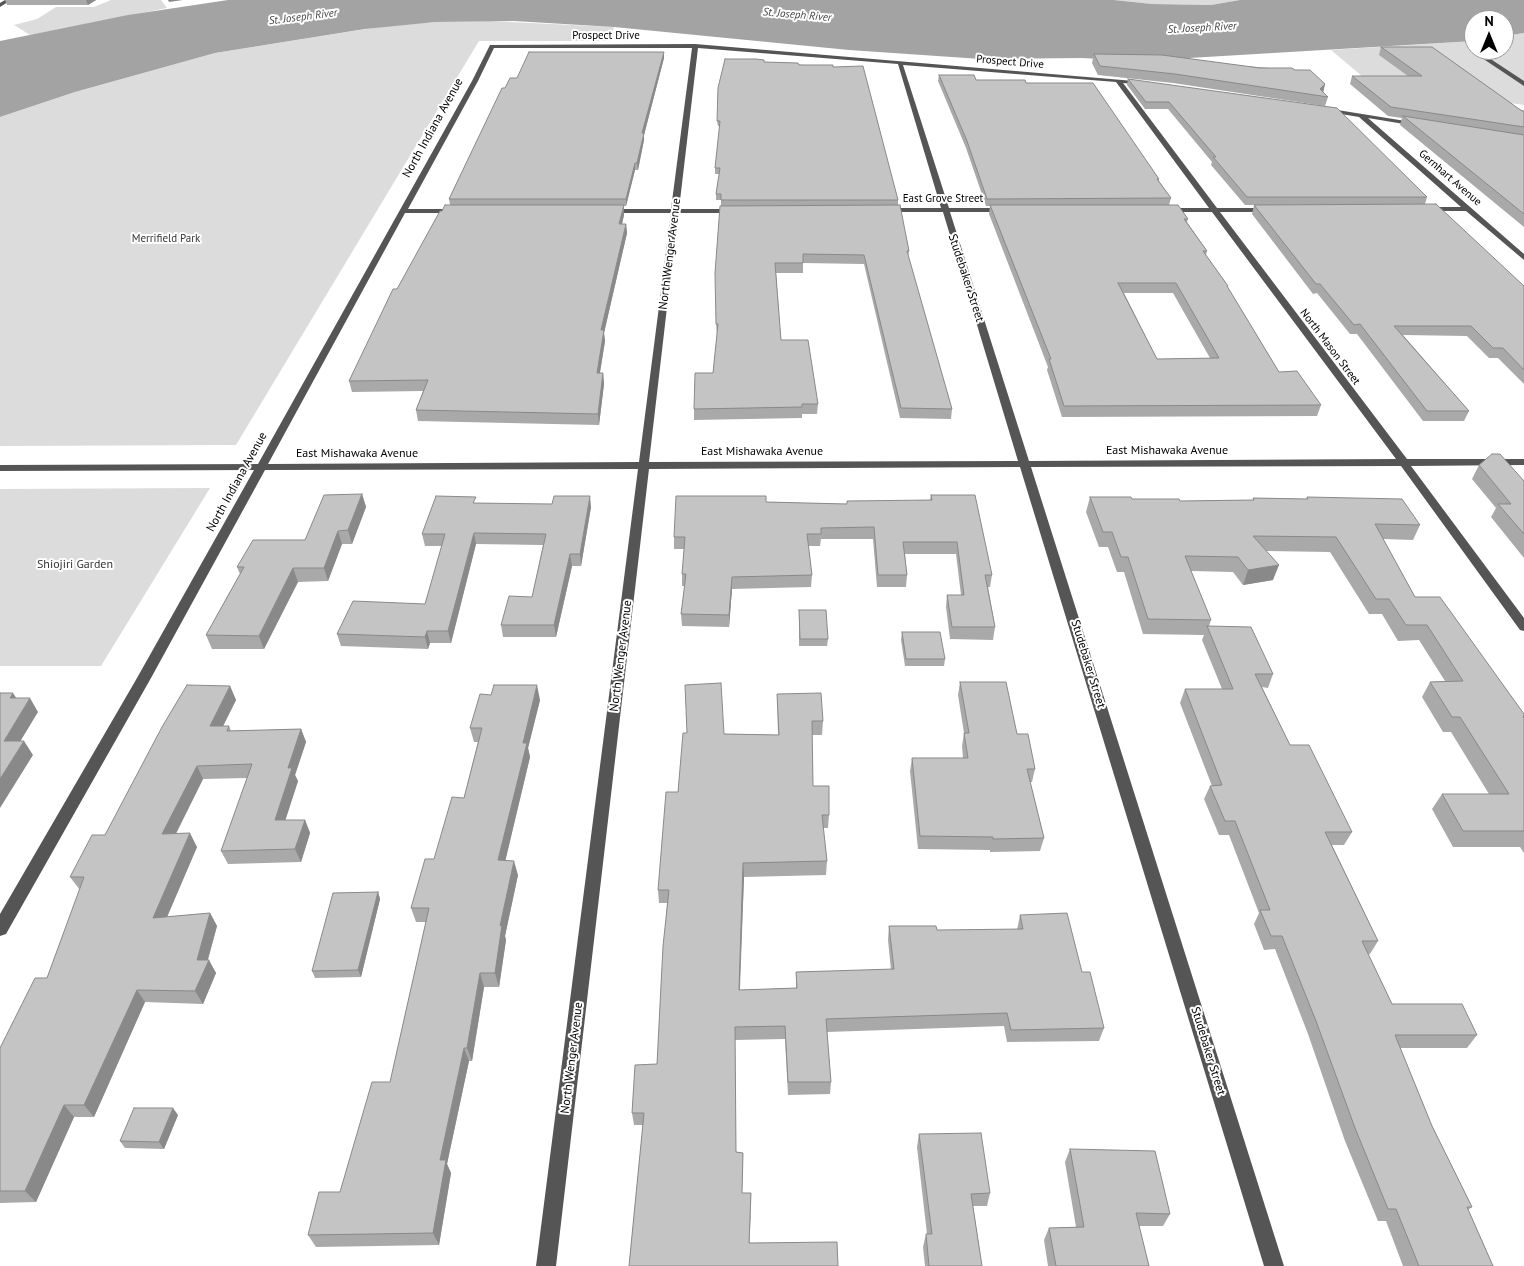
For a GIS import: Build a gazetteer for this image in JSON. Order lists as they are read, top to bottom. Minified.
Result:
{"streets":{"street":["Prospect Drive","North Indiana Avenue","Gernhart Avenue","East Grove Street","North Wenger Avenue","Studebaker Street","North Mason Street","East Mishawaka Avenue"]},"crossings":[["Prospect Drive","North Indiana Avenue"],["Prospect Drive","North Wenger Avenue"],["Prospect Drive","Studebaker Street"],["Prospect Drive","North Mason Street"],["North Indiana Avenue","East Mishawaka Avenue"],["East Grove Street","Studebaker Street"],["North Wenger Avenue","East Mishawaka Avenue"],["Studebaker Street","East Mishawaka Avenue"],["North Mason Street","East Mishawaka Avenue"]],"water":["St. Joseph River"],"parks":["Merrifield Park","Shiojiri Garden"],"north":"top"}
